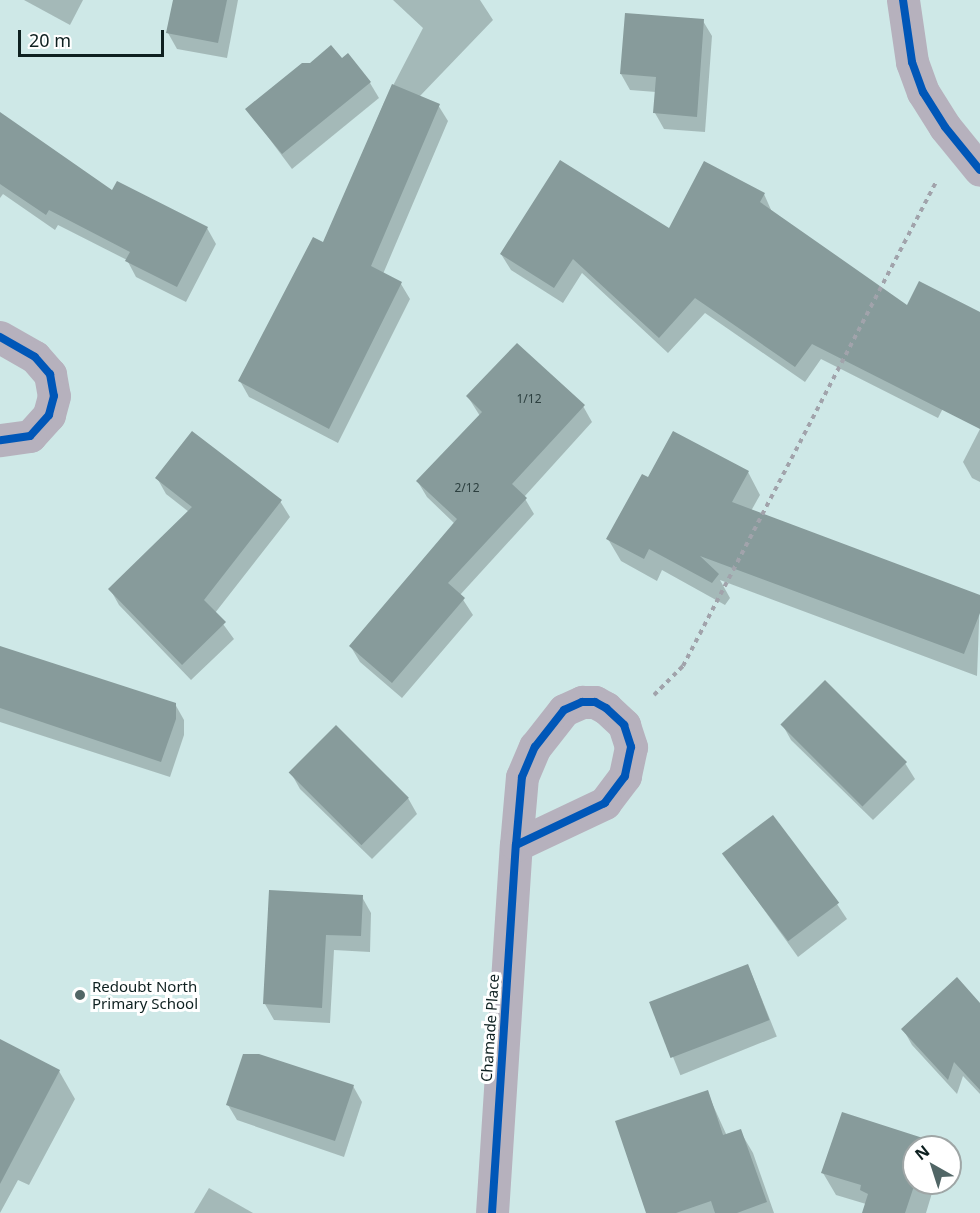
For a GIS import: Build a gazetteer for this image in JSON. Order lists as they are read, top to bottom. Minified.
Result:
{"streets":{"street":["Chamade Place"]},"places":["Redoubt North Primary School"],"house_numbers":["1/12","2/12"],"scale_bar":"20 m","north":"top left"}
